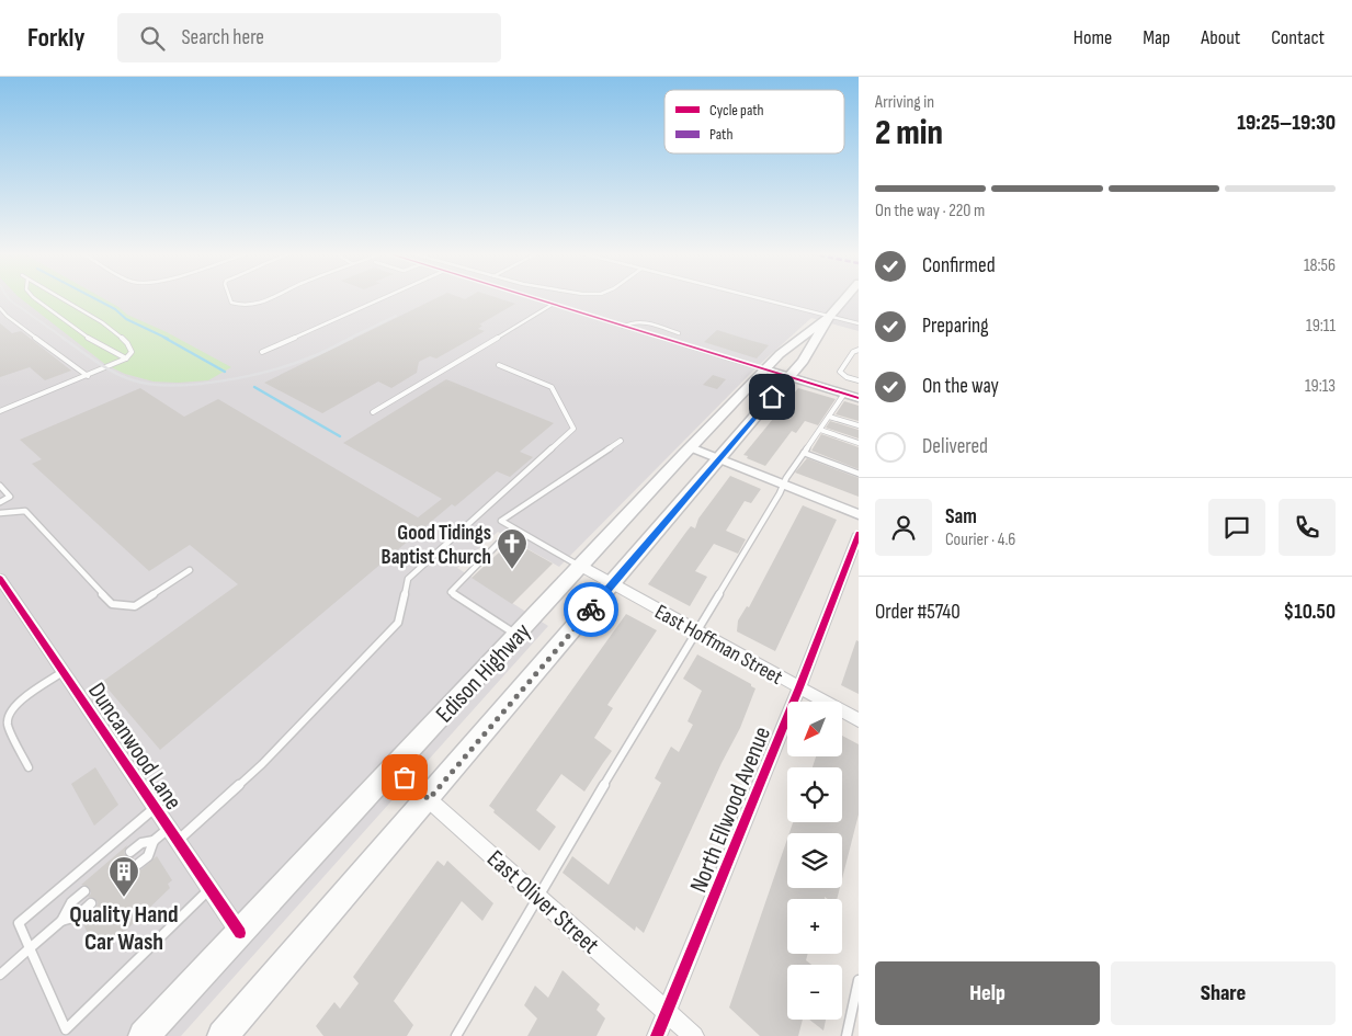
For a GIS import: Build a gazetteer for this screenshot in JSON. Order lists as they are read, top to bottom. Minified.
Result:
{"streets":{"main road":["Edison Highway"],"street":["East Hoffman Street","Duncanwood Lane","North Ellwood Avenue","East Oliver Street"]},"crossings":[["East Hoffman Street","Edison Highway"],["East Hoffman Street","North Ellwood Avenue"],["Edison Highway","Duncanwood Lane"],["Edison Highway","East Oliver Street"],["North Ellwood Avenue","East Oliver Street"]],"places":{"church":["Good Tidings Baptist Church"],"building":["Quality Hand Car Wash"]},"legend":["Cycle path","Path"],"north":"bottom left","page":{"header":"Forkly","search":"Search here","nav":["Home","Map","About","Contact"],"heading":["2 min","Arriving in","19:25–19:30"],"panel":["Sam","Courier · 4.6","Order #5740","$10.50"],"bar":"On the way · 220 m","list":[["Confirmed","18:56"],["Preparing","19:11"],["On the way","19:13"],"Delivered"],"map_buttons":["+","−"],"buttons":["Help","Share"]}}
